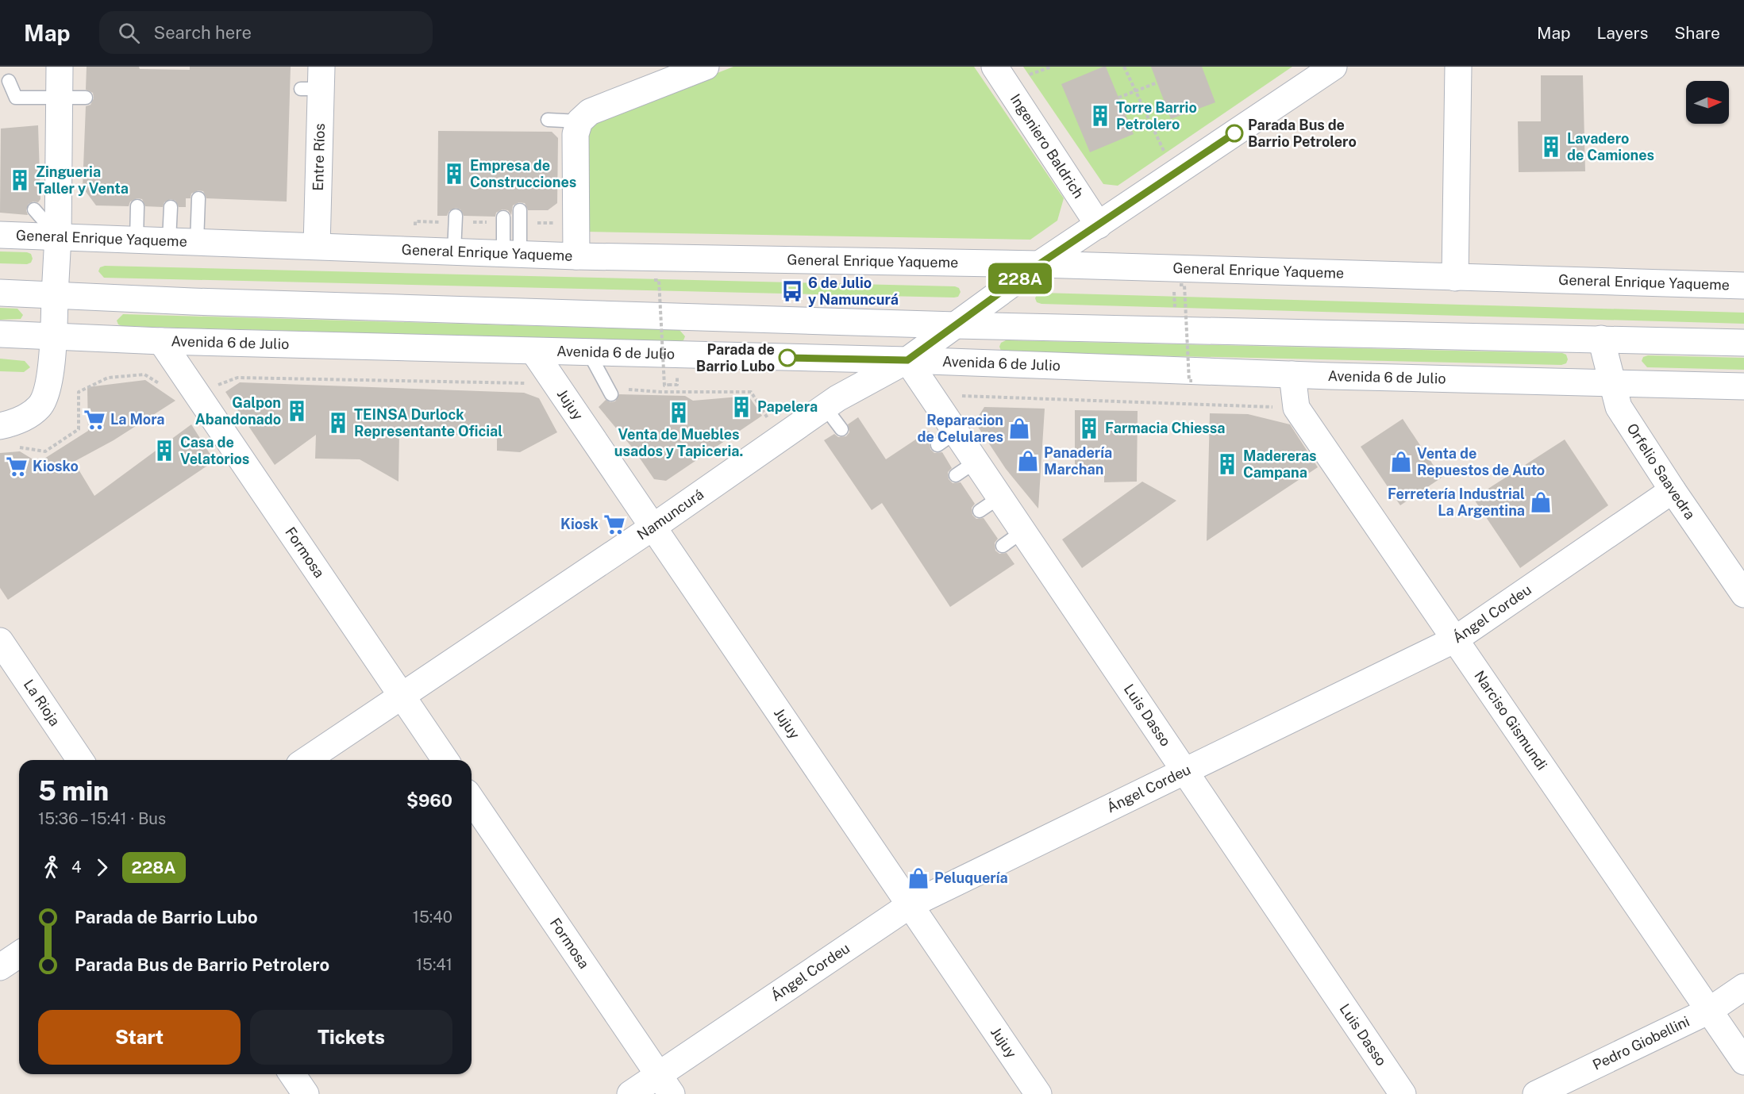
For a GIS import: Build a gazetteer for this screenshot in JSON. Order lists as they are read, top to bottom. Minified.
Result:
{"streets":{"street":["Ingeniero Baldrich","Entre Ríos","General Enrique Yaqueme","Avenida 6 de Julio","Jujuy","Orfelio Saavedra","Namuncurá","Formosa","Ángel Cordeu","La Rioja","Luis Dasso","Narciso Gismundi","Pedro Giobellini"]},"crossings":[["Ingeniero Baldrich","Namuncurá"],["Entre Ríos","General Enrique Yaqueme"],["General Enrique Yaqueme","Namuncurá"],["Avenida 6 de Julio","Jujuy"],["Avenida 6 de Julio","Orfelio Saavedra"],["Avenida 6 de Julio","Namuncurá"],["Avenida 6 de Julio","Formosa"],["Avenida 6 de Julio","Luis Dasso"],["Avenida 6 de Julio","Narciso Gismundi"],["Jujuy","Namuncurá"],["Jujuy","Ángel Cordeu"],["Orfelio Saavedra","Ángel Cordeu"],["Namuncurá","Formosa"],["Namuncurá","Luis Dasso"],["Formosa","Ángel Cordeu"],["Ángel Cordeu","Luis Dasso"],["Ángel Cordeu","Narciso Gismundi"],["Narciso Gismundi","Pedro Giobellini"]],"places":{"building":["Torre Barrio Petrolero","Lavadero de Camiones","Empresa de Construcciones","Zingueria Taller y Venta","Papelera","Galpon Abandonado","Venta de Muebles usados y Tapiceria.","TEINSA Durlock Representante Oficial","Farmacia Chiessa","Casa de Velatorios","Madereras Campana"],"other":["Parada Bus de Barrio Petrolero","Parada de Barrio Lubo"],"bus stop":["6 de Julio y Namuncurá"],"supermarket":["La Mora","Kiosko","Kiosk"],"shop":["Reparacion de Celulares","Panadería Marchan","Venta de Repuestos de Auto","Ferretería Industrial La Argentina","Peluquería"]},"lines":["bus line 228A"],"north":"right","page":{"header":"Map","search":"Search here","nav":["Map","Layers","Share"],"on_map":"228A","heading":["5 min","15:36 – 15:41 · Bus","$960"],"legs":["4","228A"],"list":[{"name":"Parada de Barrio Lubo","value":"15:40"},{"name":"Parada Bus de Barrio Petrolero","value":"15:41"}],"buttons":["Start","Tickets"]}}
